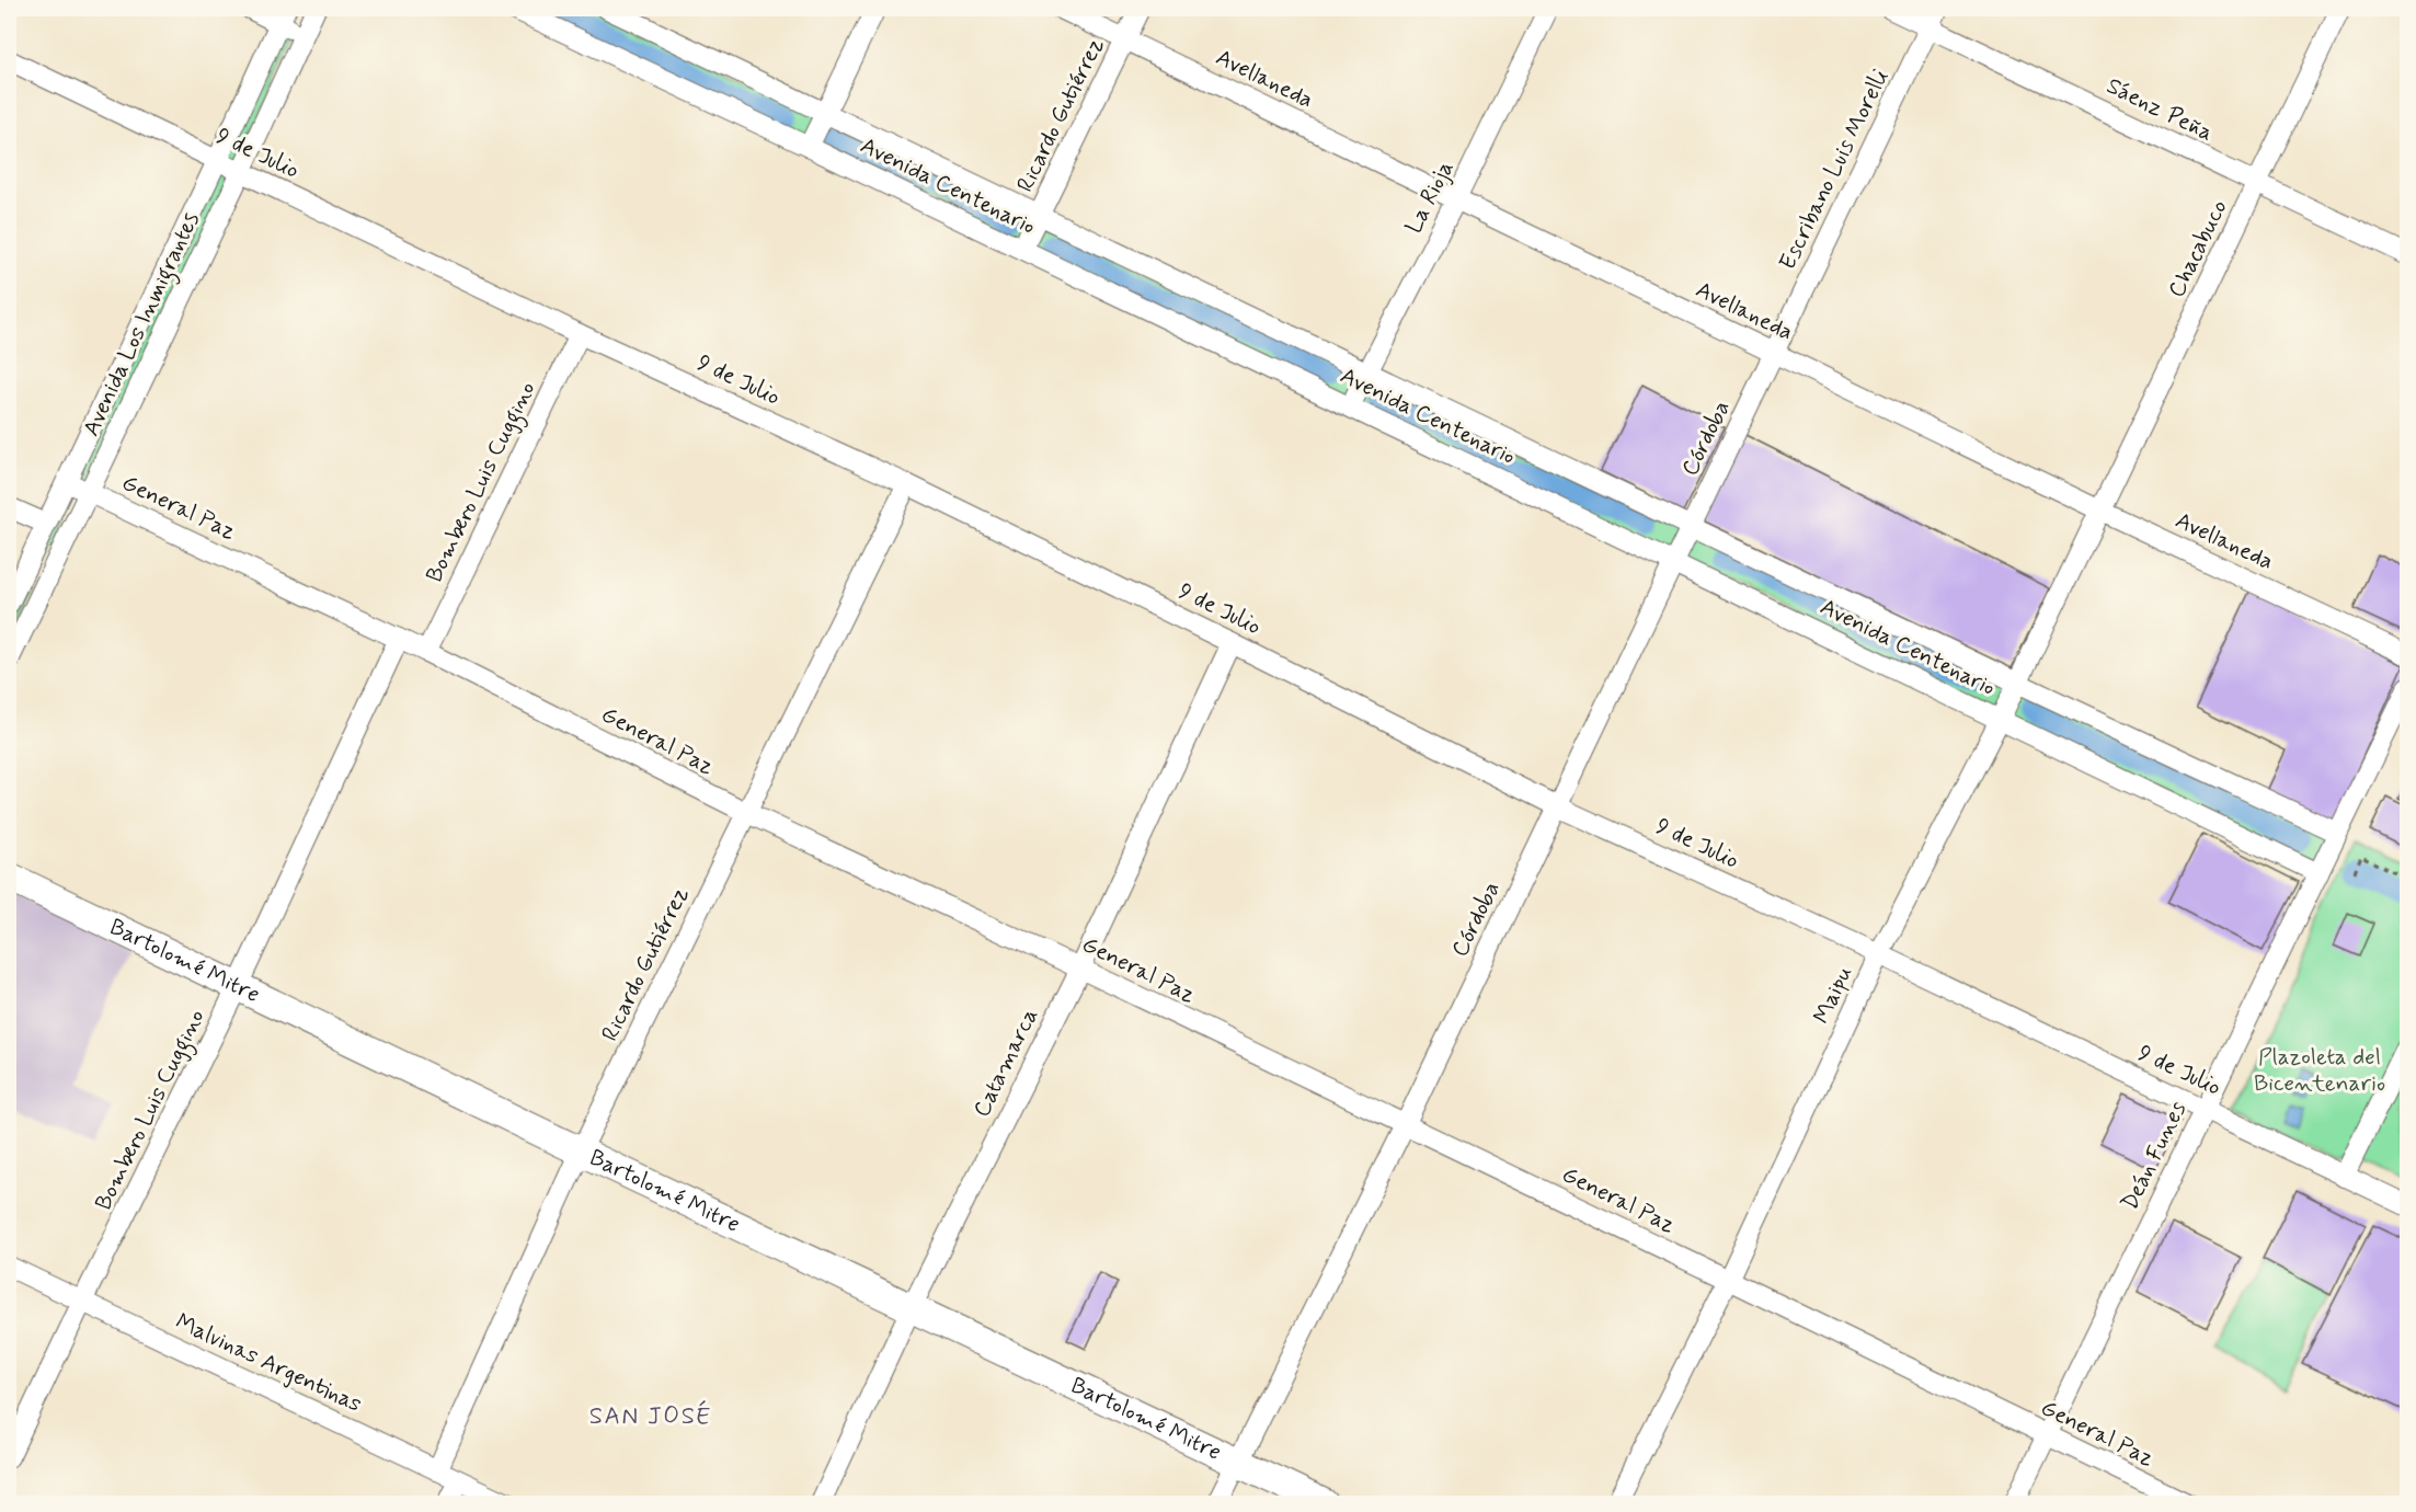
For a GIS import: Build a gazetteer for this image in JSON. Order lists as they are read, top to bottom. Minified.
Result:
{"streets":{"main road":["Bartolomé Mitre"],"street":["Avellaneda","Sáenz Peña","Ricardo Gutiérrez","9 de Julio","Escribano Luis Morelli","Avenida Centenario","La Rioja","Chacabuco","Avenida Los Inmigrantes","Córdoba","Bombero Luis Cuggino","General Paz","Maipu","Catamarca","Deán Funes","Malvinas Argentinas"]},"crossings":[["Avellaneda","Ricardo Gutiérrez"],["Avellaneda","Escribano Luis Morelli"],["Avellaneda","La Rioja"],["Avellaneda","Chacabuco"],["Avellaneda","Córdoba"],["Avellaneda","Maipu"],["Sáenz Peña","Escribano Luis Morelli"],["Sáenz Peña","Chacabuco"],["Ricardo Gutiérrez","9 de Julio"],["Ricardo Gutiérrez","Avenida Centenario"],["Ricardo Gutiérrez","General Paz"],["Ricardo Gutiérrez","Bartolomé Mitre"],["Ricardo Gutiérrez","Malvinas Argentinas"],["9 de Julio","Avenida Los Inmigrantes"],["9 de Julio","Córdoba"],["9 de Julio","Bombero Luis Cuggino"],["9 de Julio","Maipu"],["9 de Julio","Catamarca"],["9 de Julio","Deán Funes"],["Escribano Luis Morelli","Córdoba"],["Avenida Centenario","La Rioja"],["Avenida Centenario","Córdoba"],["Avenida Centenario","Maipu"],["Avenida Centenario","Deán Funes"],["Chacabuco","Maipu"],["Avenida Los Inmigrantes","General Paz"],["Córdoba","General Paz"],["Córdoba","Bartolomé Mitre"],["Bombero Luis Cuggino","General Paz"],["Bombero Luis Cuggino","Bartolomé Mitre"],["Bombero Luis Cuggino","Malvinas Argentinas"],["General Paz","Maipu"],["General Paz","Catamarca"],["General Paz","Deán Funes"],["Bartolomé Mitre","Catamarca"]],"districts":["SAN JOSÉ"],"parks":["Plazoleta del Bicentenario"]}
